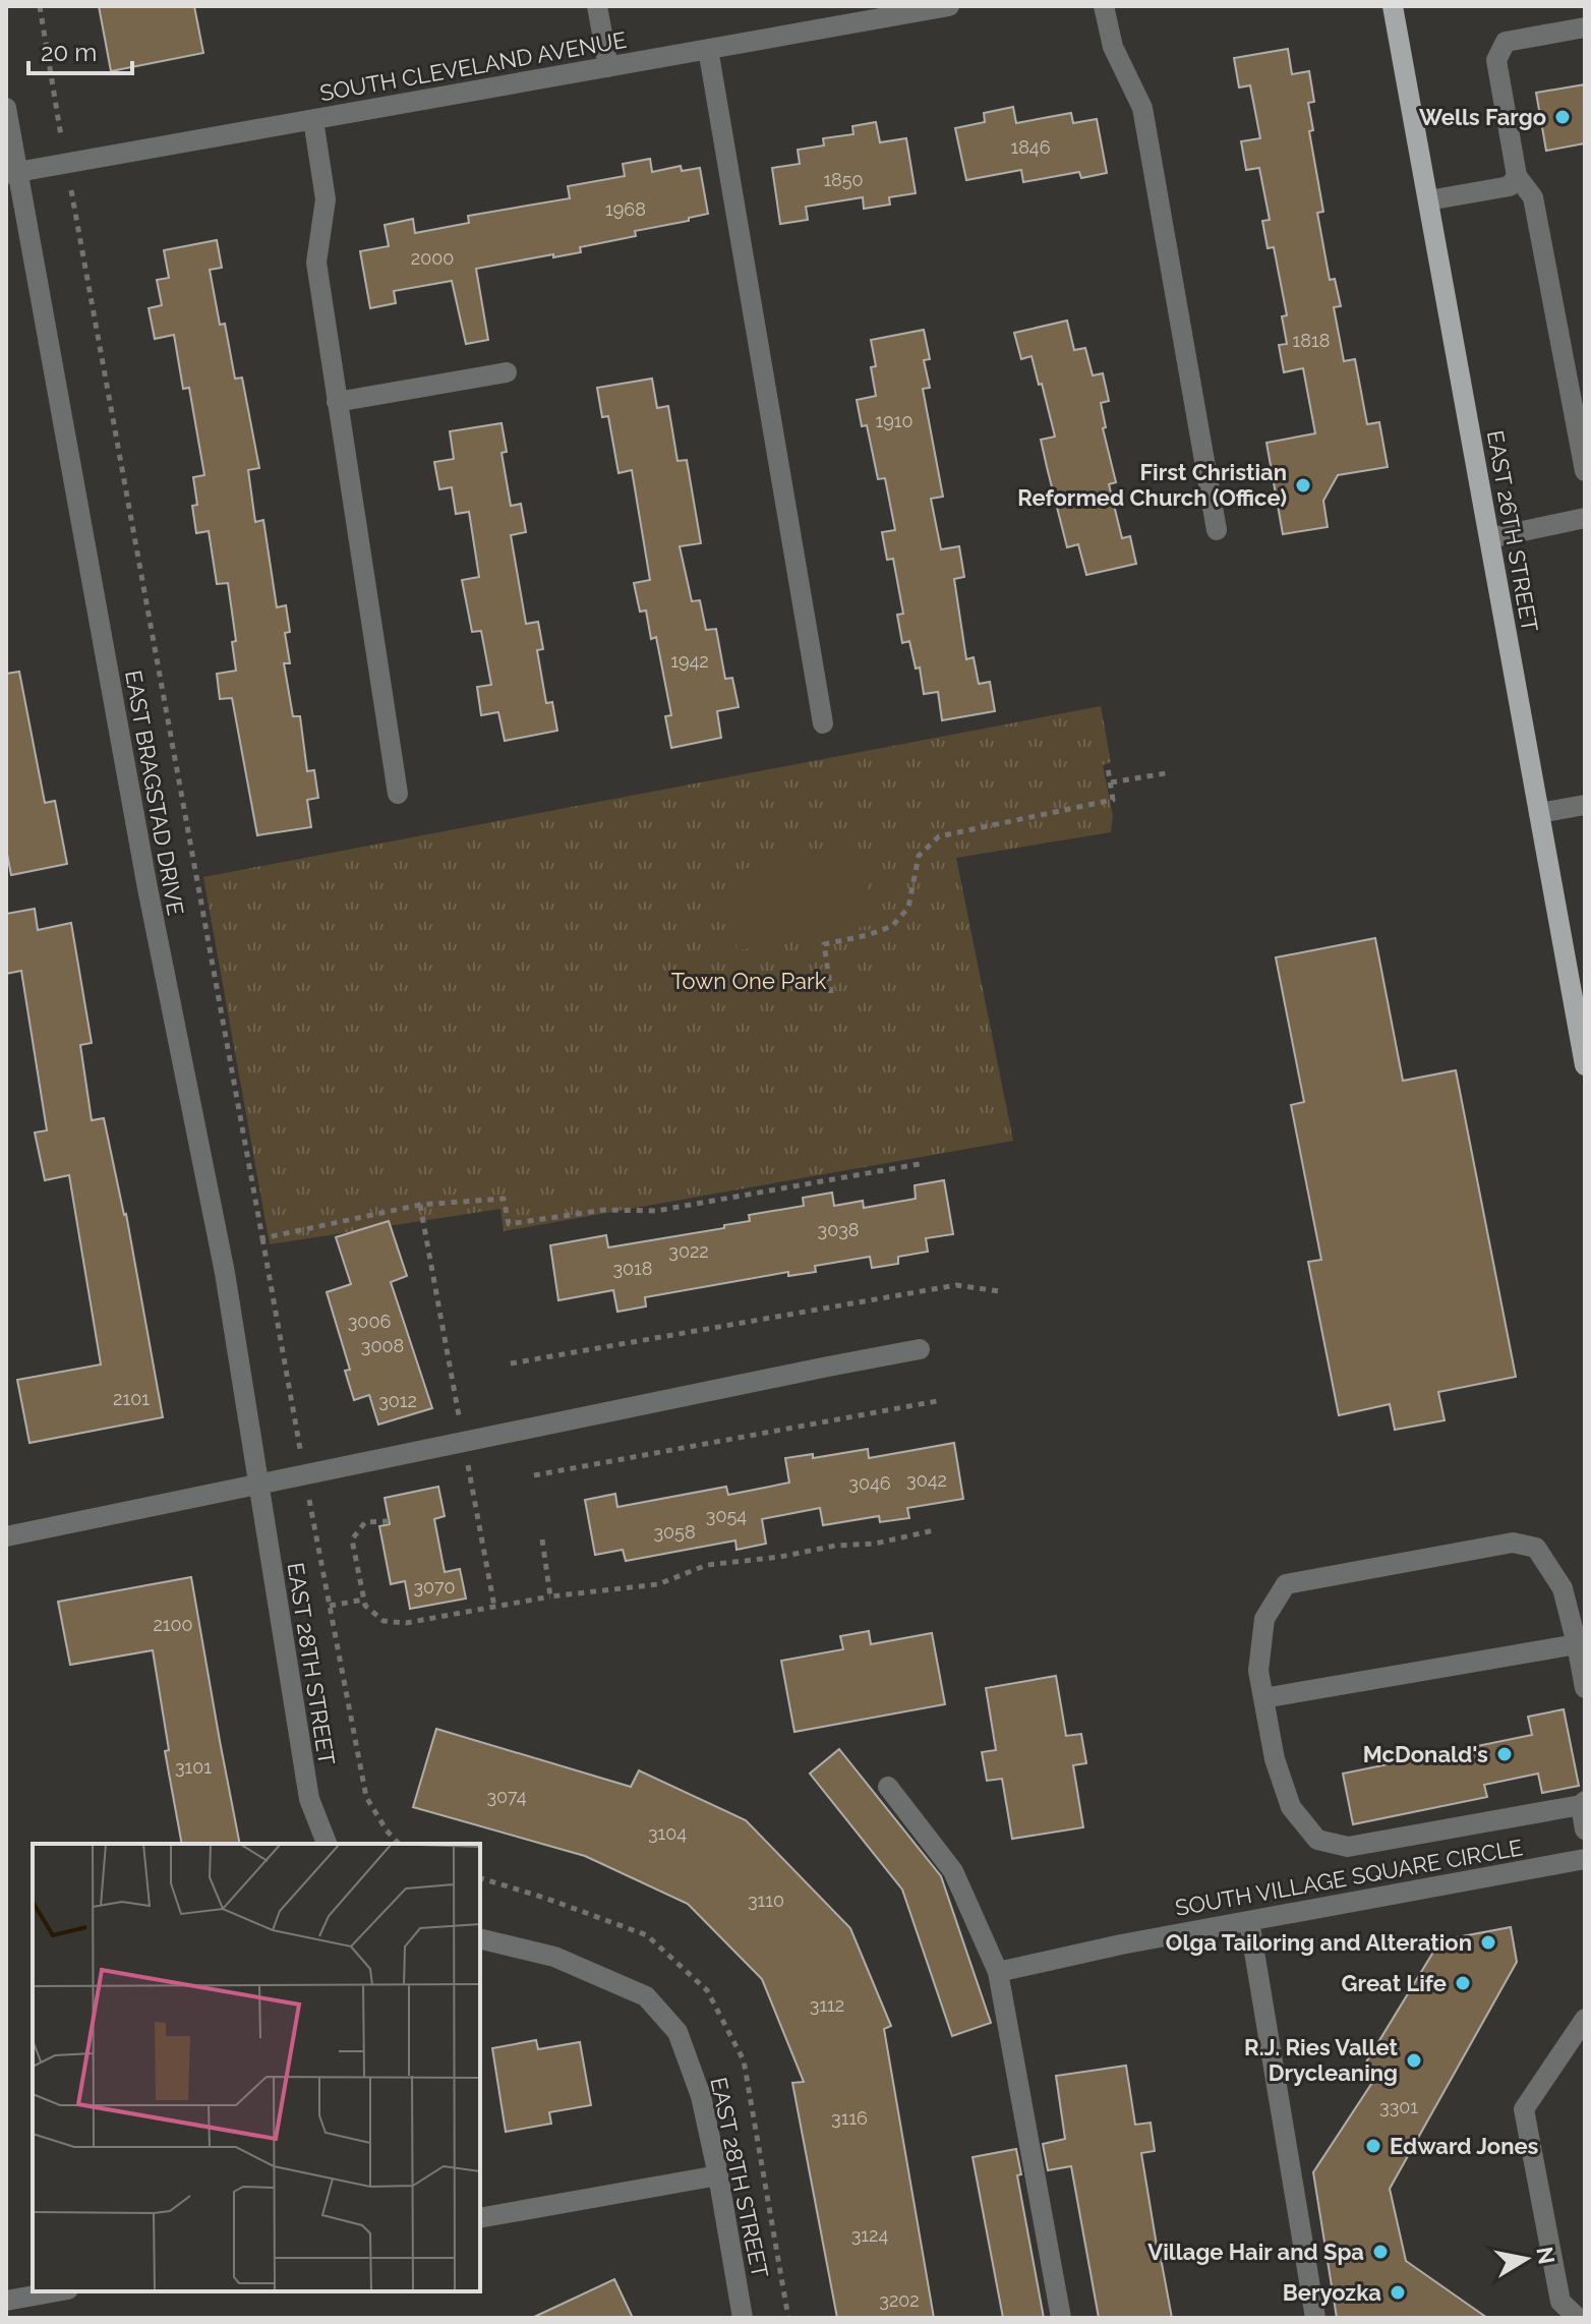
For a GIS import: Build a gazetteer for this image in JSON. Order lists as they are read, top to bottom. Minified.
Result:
{"streets":{"main road":["EAST 26TH STREET"],"street":["SOUTH CLEVELAND AVENUE","EAST BRAGSTAD DRIVE","EAST 28TH STREET","SOUTH VILLAGE SQUARE CIRCLE"]},"crossings":[["SOUTH CLEVELAND AVENUE","EAST BRAGSTAD DRIVE"],["EAST BRAGSTAD DRIVE","EAST 28TH STREET"]],"parks":["Town One Park"],"places":["Wells Fargo","First Christian Reformed Church (Office)","McDonald's","Olga Tailoring and Alteration","Great Life","R.J. Ries Vallet Drycleaning","Edward Jones","Village Hair and Spa","Beryozka"],"house_numbers":["1846","1850","1968","2000","1818","1910","1942","3038","3022","3018","3006","3008","2101","3012","3042","3046","3054","3058","3070","2100","3101","3074","3104","3110","3112","3301","3116","3124","3202"],"scale_bar":"20 m","north":"right"}
